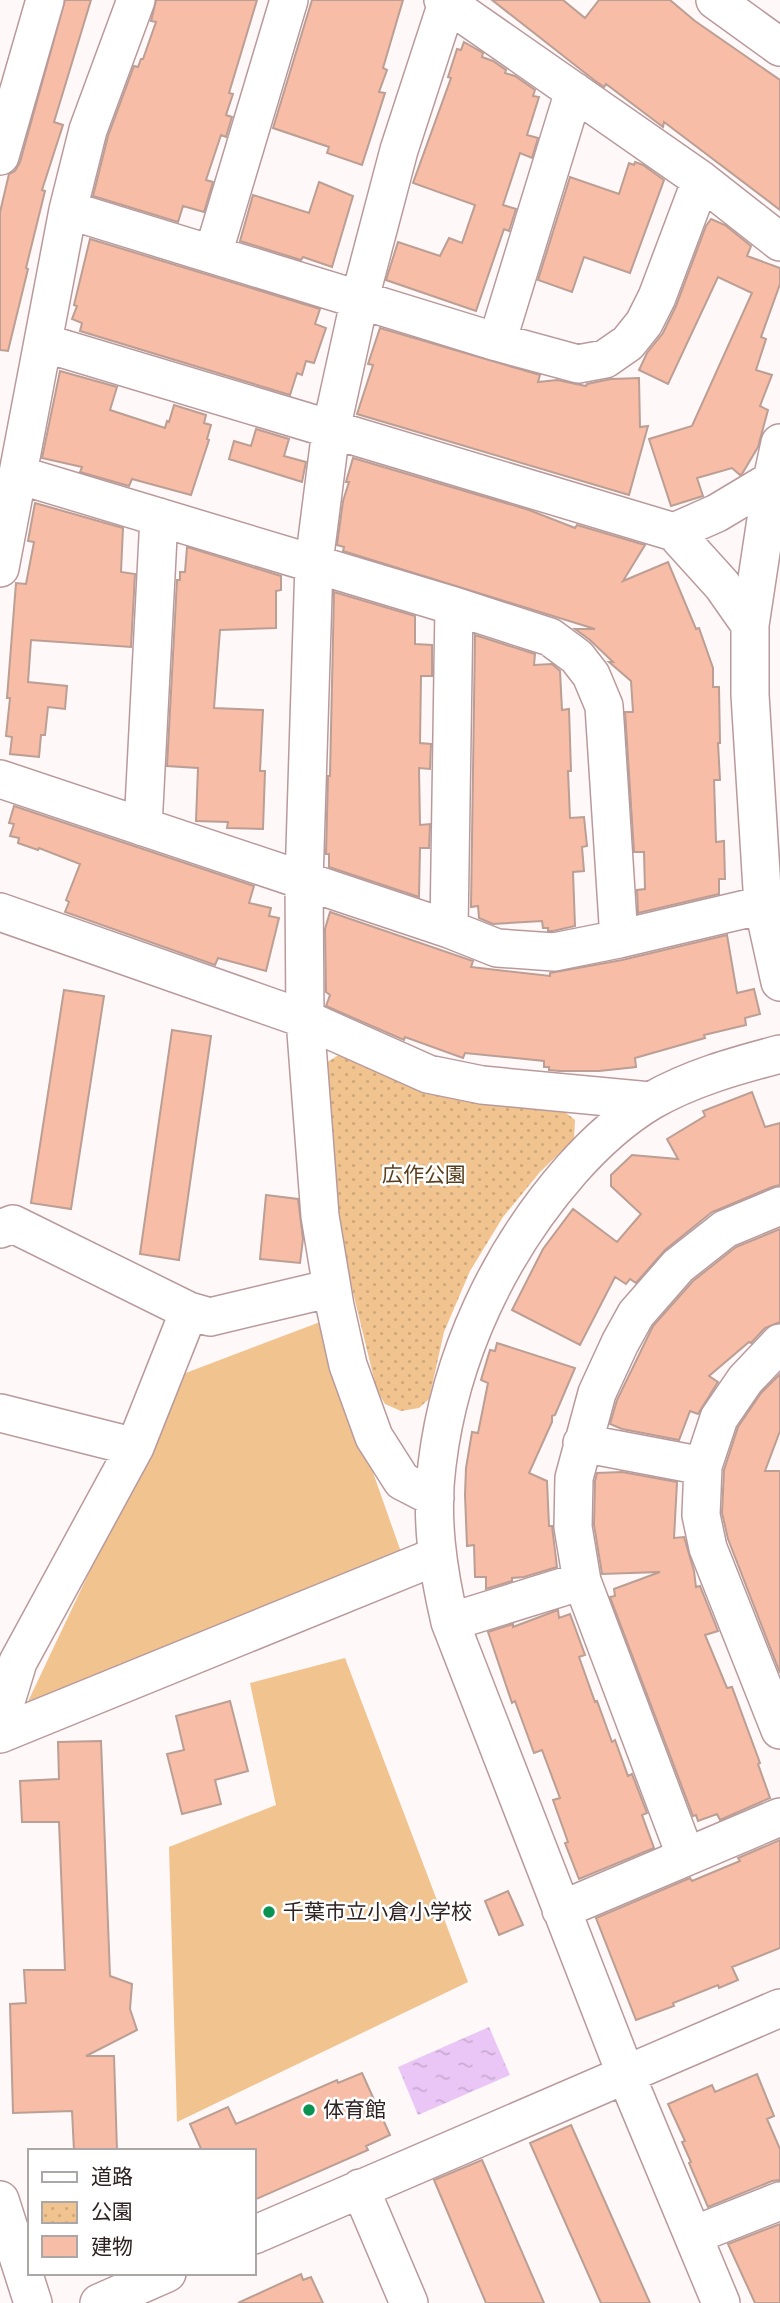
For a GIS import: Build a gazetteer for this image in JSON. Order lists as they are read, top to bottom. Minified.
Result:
{"parks":["広作公園"],"places":["千葉市立小倉小学校","体育館"],"legend":["道路","公園","建物"]}
